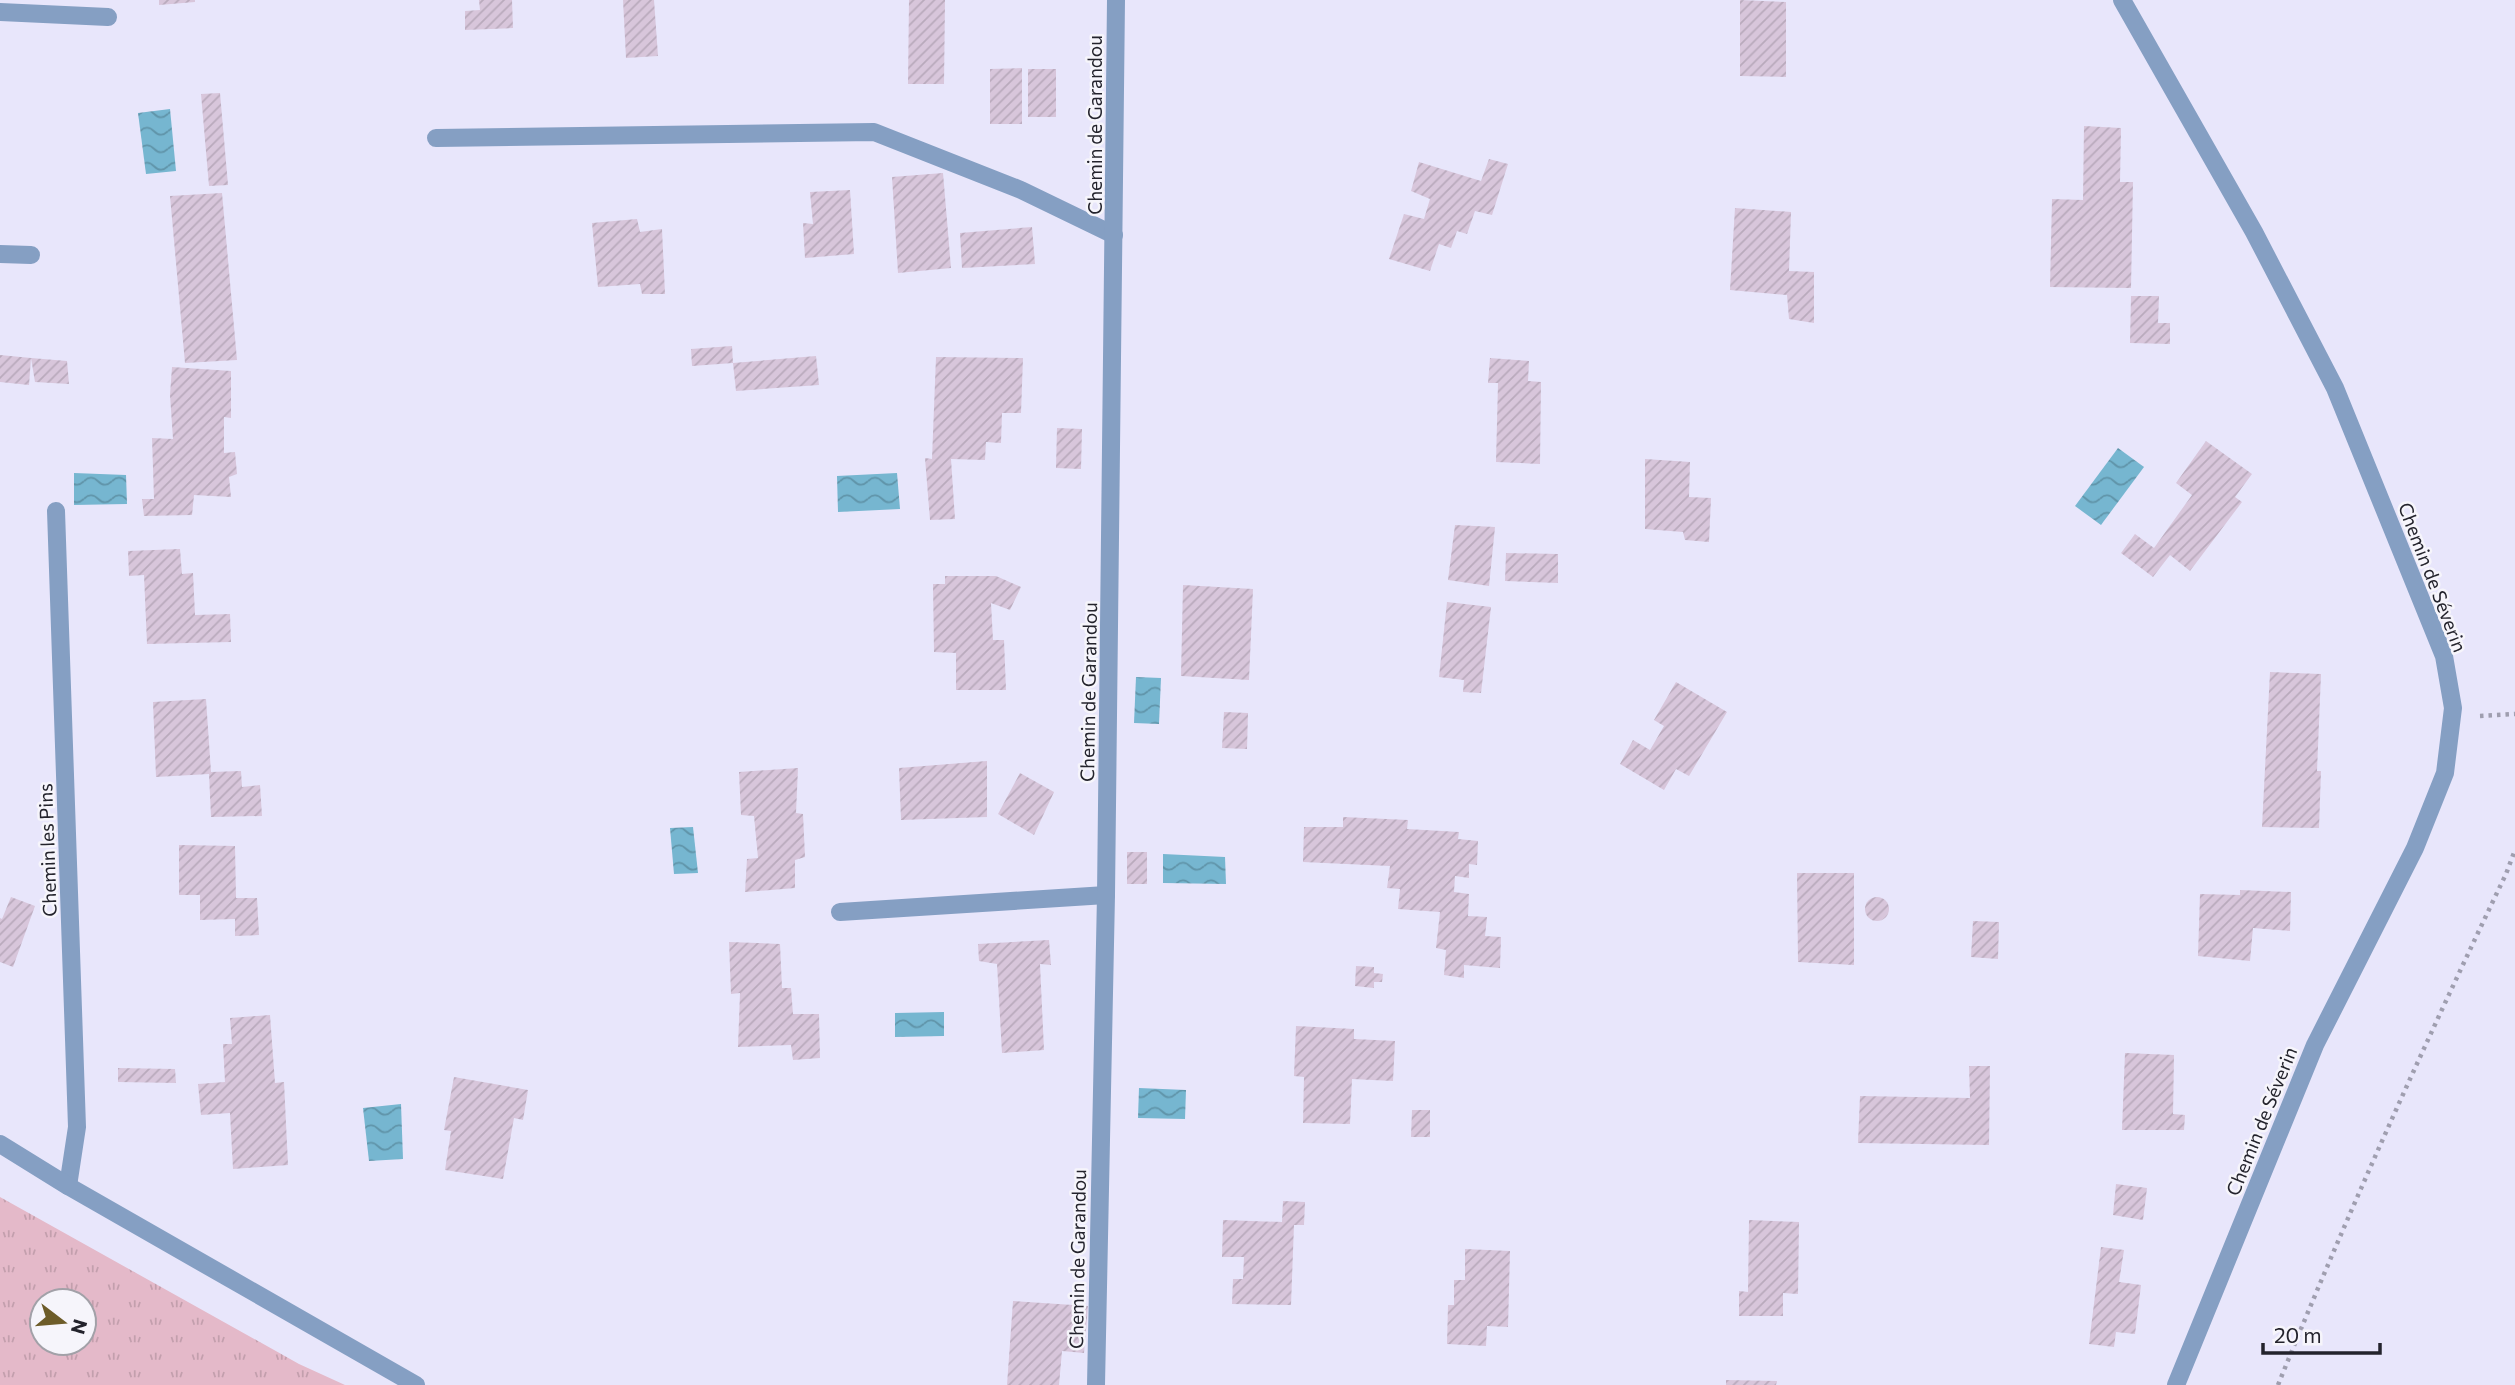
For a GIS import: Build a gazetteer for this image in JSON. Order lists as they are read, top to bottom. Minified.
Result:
{"streets":{"street":["Chemin de Garandou","Chemin de Séverin","Chemin les Pins"]},"scale_bar":"20 m","north":"right"}
